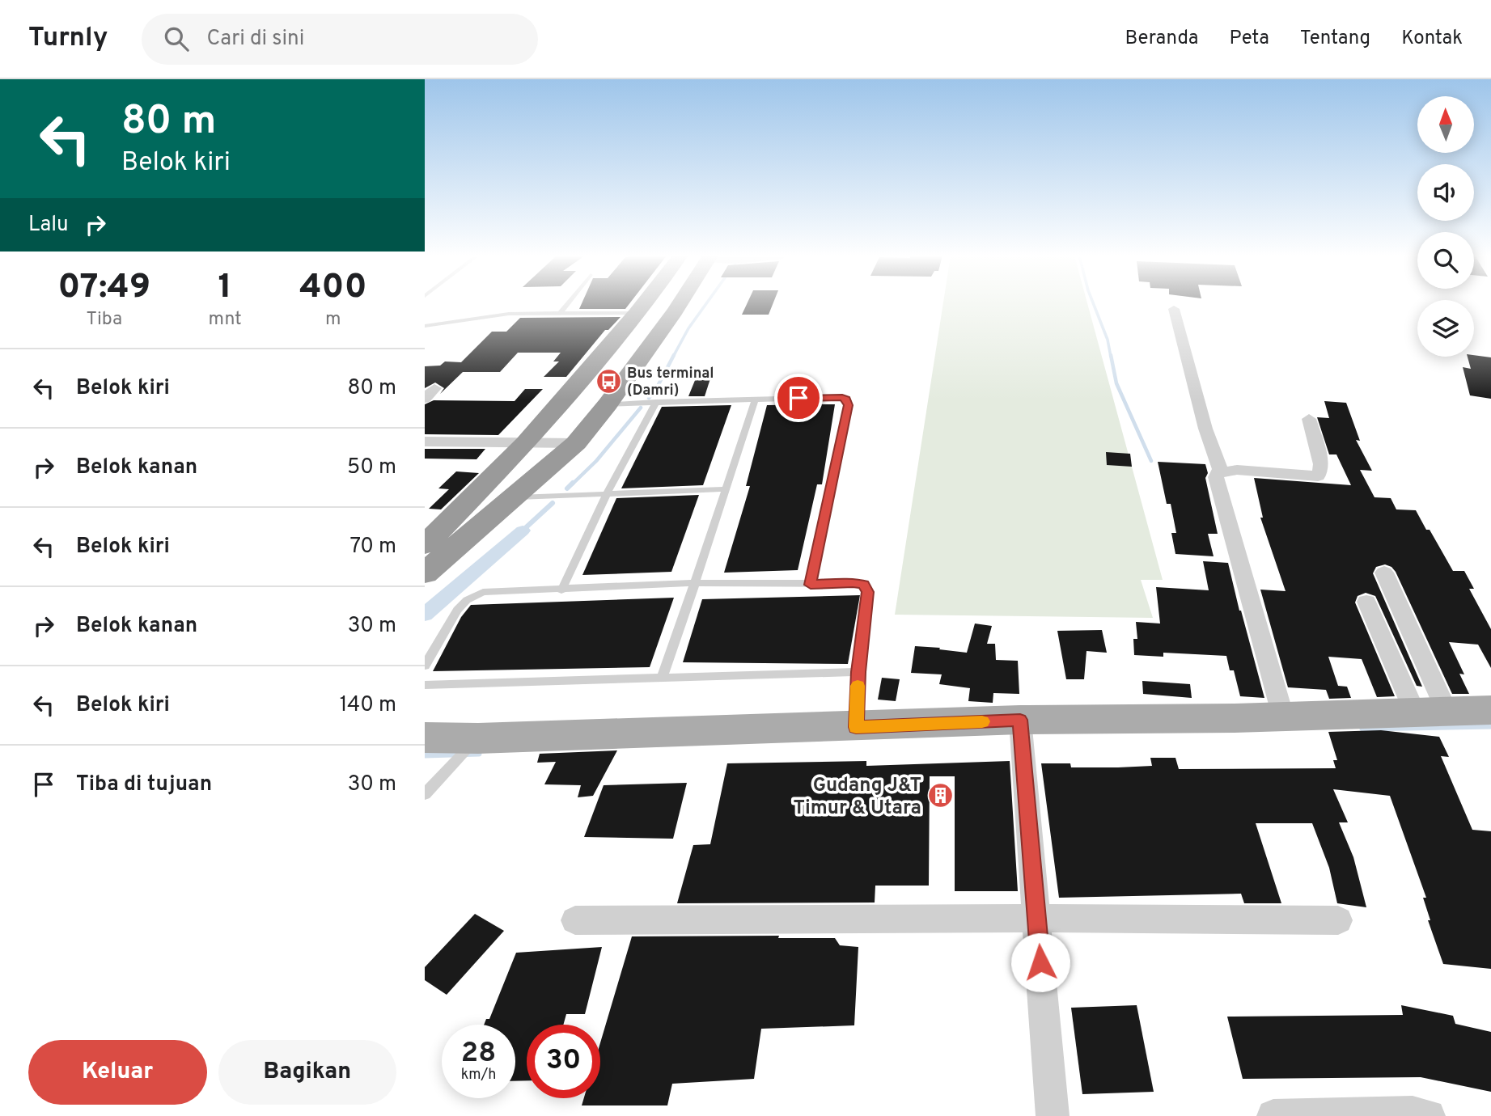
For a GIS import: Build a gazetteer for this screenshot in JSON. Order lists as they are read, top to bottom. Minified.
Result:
{"places":{"bus stop":["Bus terminal (Damri)"],"building":["Gudang J&T Timur & Utara"]},"north":"top","page":{"header":"Turnly","search":"Cari di sini","nav":["Beranda","Peta","Tentang","Kontak"],"turn":["80 m","Belok kiri"],"then":"Lalu","eta":["07:49","Tiba","1","mnt","400","m"],"list":[{"name":"Belok kiri","value":"80 m"},{"name":"Belok kanan","value":"50 m"},{"name":"Belok kiri","value":"70 m"},{"name":"Belok kanan","value":"30 m"},{"name":"Belok kiri","value":"140 m"},{"name":"Tiba di tujuan","value":"30 m"}],"speed":"28 km/h","limit":"30","buttons":["Keluar","Bagikan"]}}
